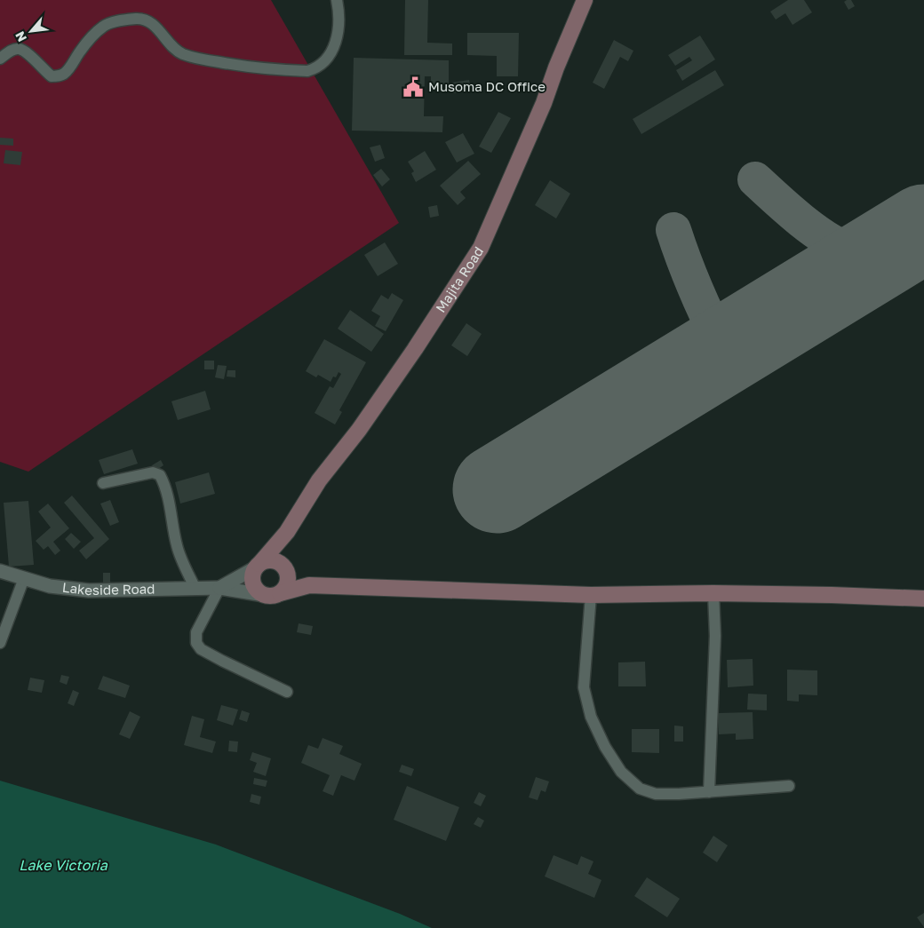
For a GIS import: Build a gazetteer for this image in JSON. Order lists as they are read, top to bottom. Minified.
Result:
{"streets":{"main road":["Majita Road"],"street":["Lakeside Road"]},"water":["Lake Victoria"],"places":{"public building":["Musoma DC Office"]},"north":"bottom left"}
